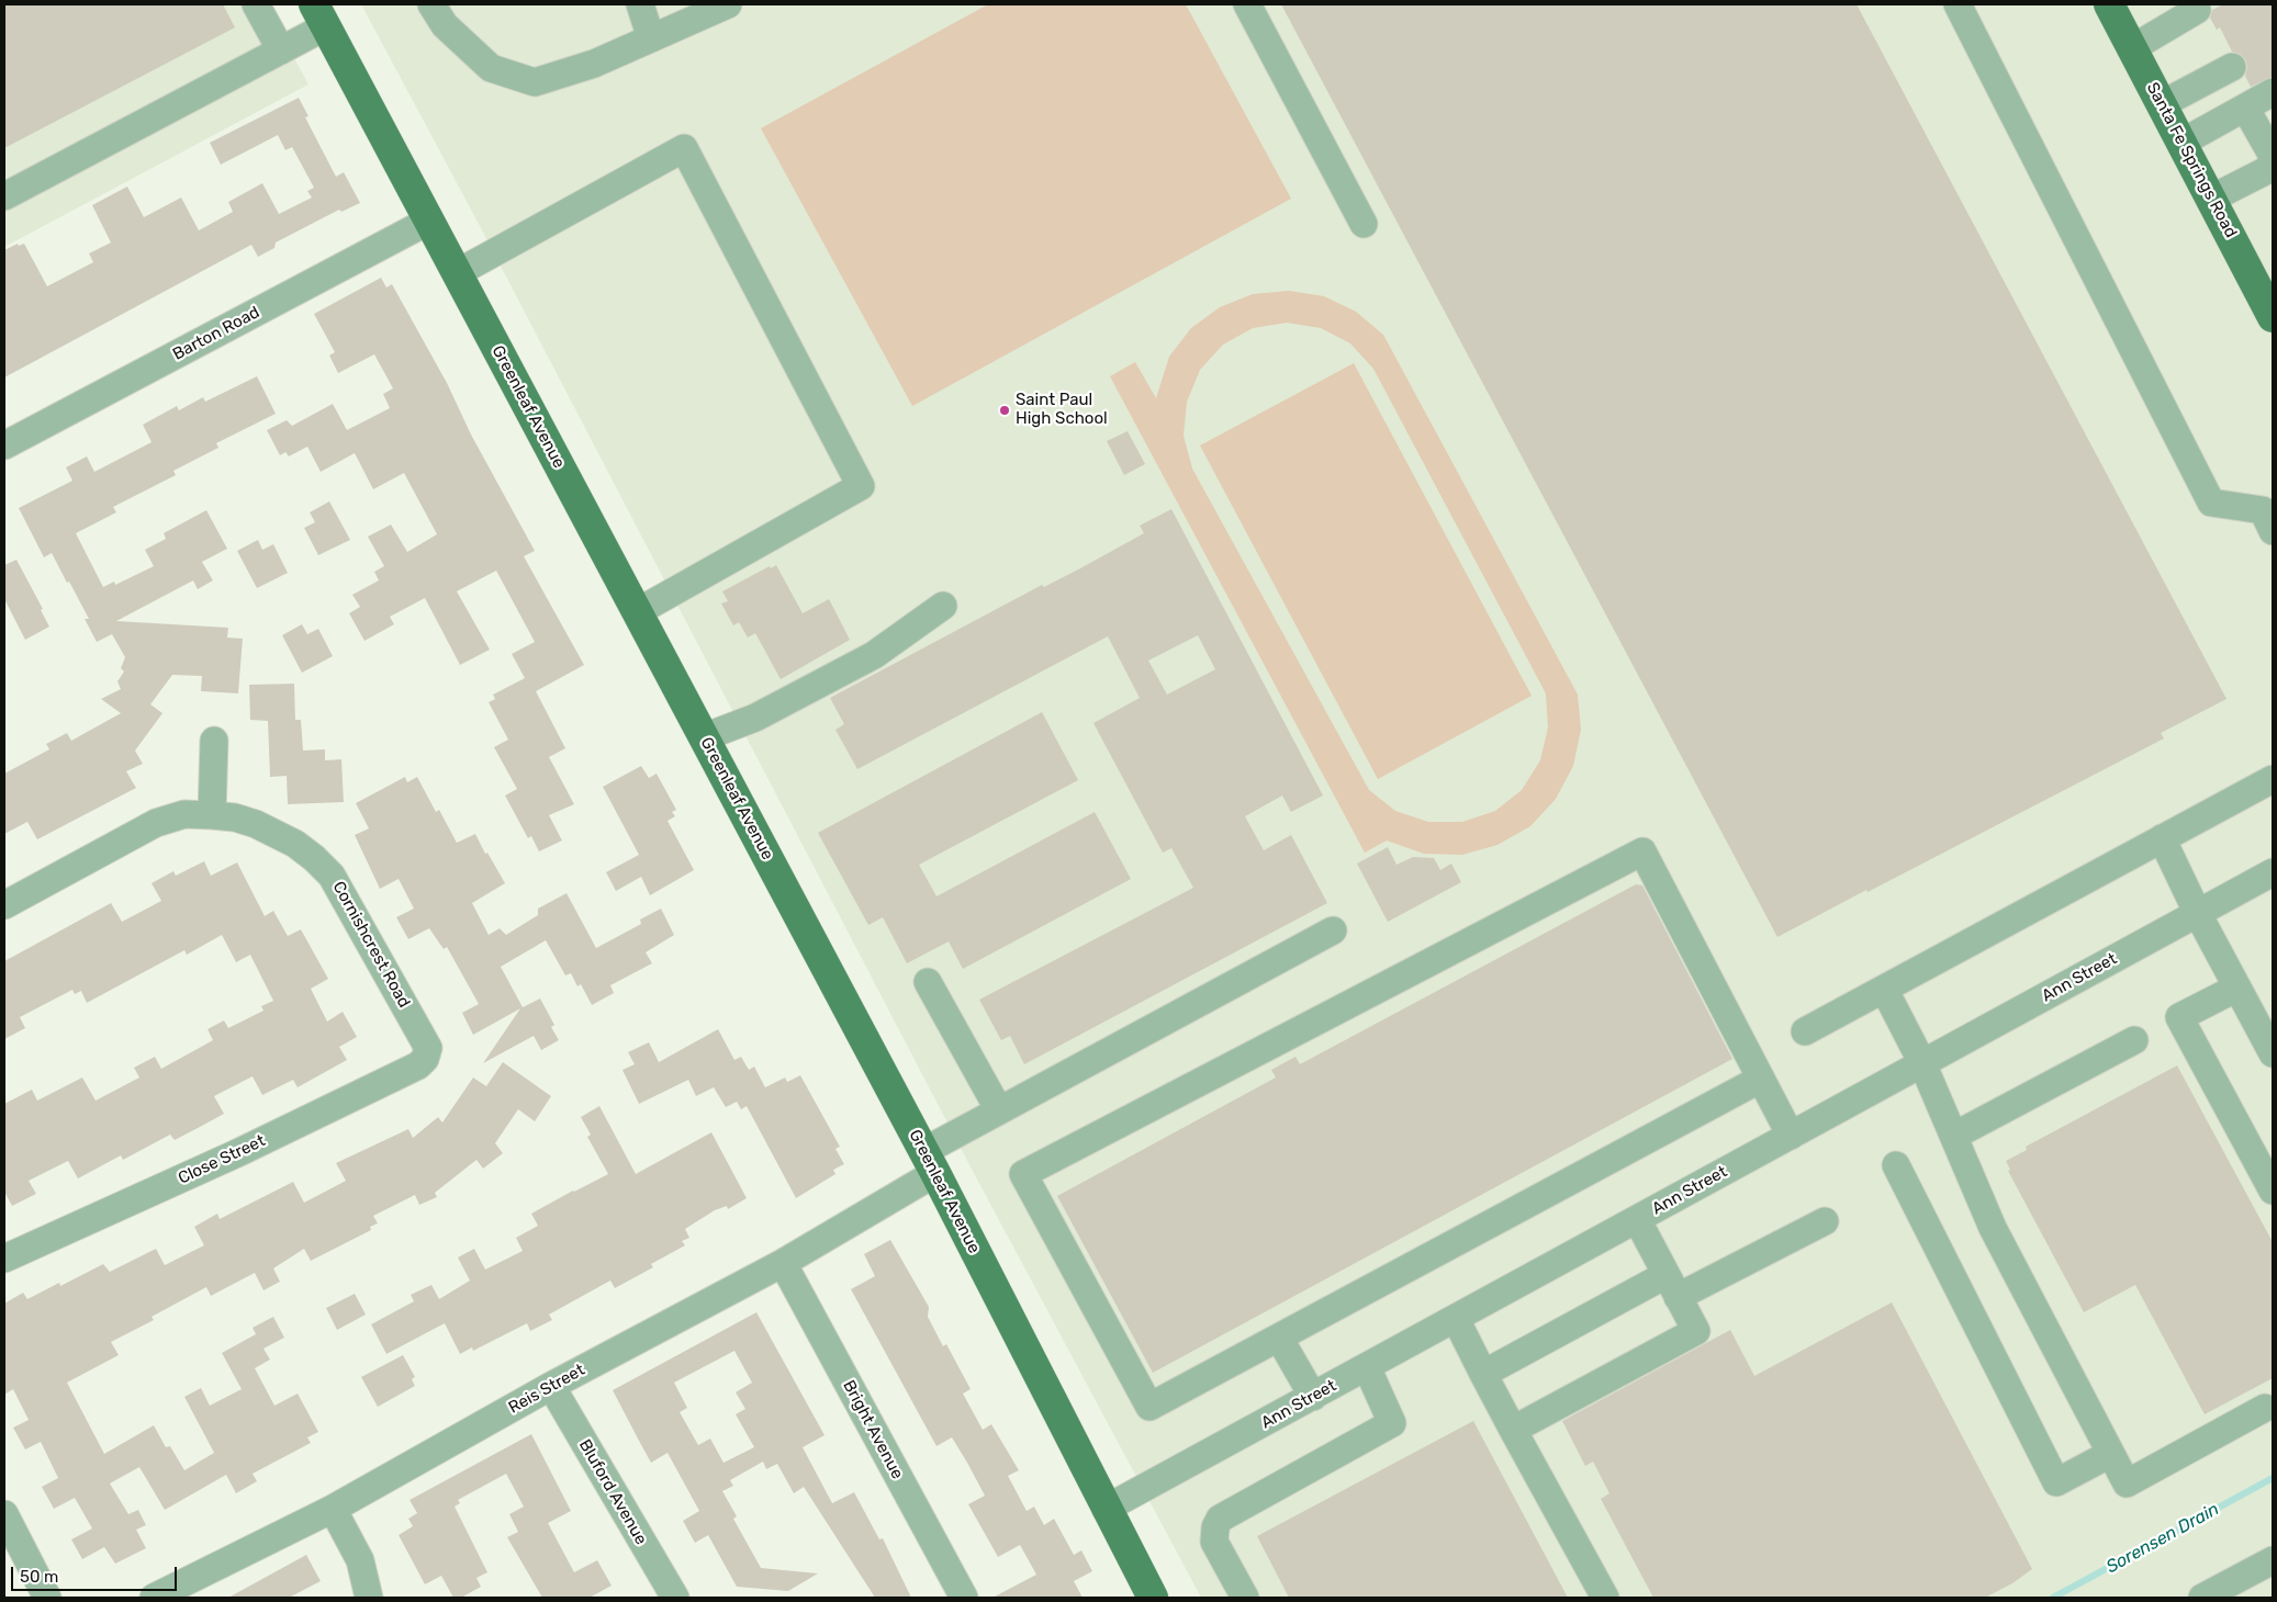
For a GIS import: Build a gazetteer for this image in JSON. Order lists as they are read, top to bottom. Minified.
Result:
{"streets":{"main road":["Santa Fe Springs Road","Greenleaf Avenue"],"street":["Barton Road","Cornishcrest Road","Ann Street","Close Street","Reis Street","Bright Avenue","Bluford Avenue"]},"crossings":[["Barton Road","Greenleaf Avenue"],["Greenleaf Avenue","Ann Street"],["Greenleaf Avenue","Reis Street"],["Cornishcrest Road","Close Street"],["Reis Street","Bright Avenue"],["Reis Street","Bluford Avenue"]],"water":["Sorensen Drain"],"places":["Saint Paul High School"],"scale_bar":"50 m"}
